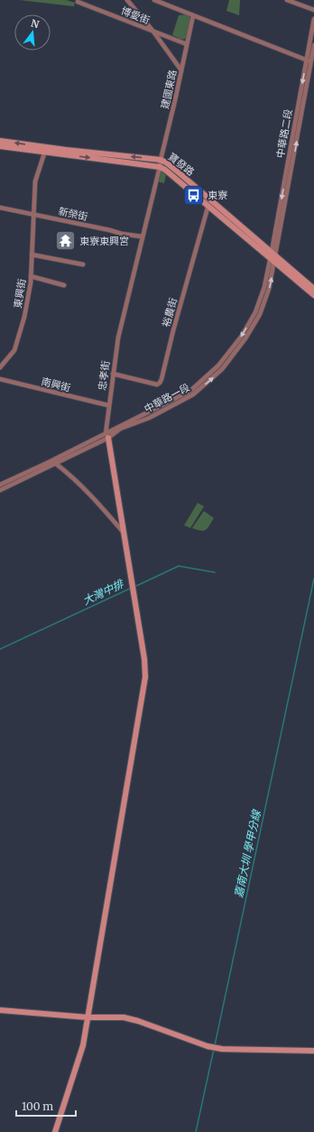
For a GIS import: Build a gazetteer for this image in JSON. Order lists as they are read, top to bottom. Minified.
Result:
{"streets":{"street":["博愛街","建國東路","中華路二段","寶發路","新榮街","東興街","裕農街","忠孝街","南興街","中華路一段"]},"crossings":[["博愛街","建國東路"],["建國東路","寶發路"],["建國東路","忠孝街"],["中華路二段","寶發路"],["中華路二段","中華路一段"],["寶發路","東興街"],["寶發路","裕農街"],["寶發路","忠孝街"],["寶發路","中華路一段"],["新榮街","東興街"],["新榮街","忠孝街"],["裕農街","忠孝街"],["忠孝街","南興街"],["忠孝街","中華路一段"]],"water":["大灣中排","嘉南大圳 學甲分線"],"places":{"bus stop":["東寮"],"temple":["東寮東興宮"]},"scale_bar":"100 m","north":"top"}
